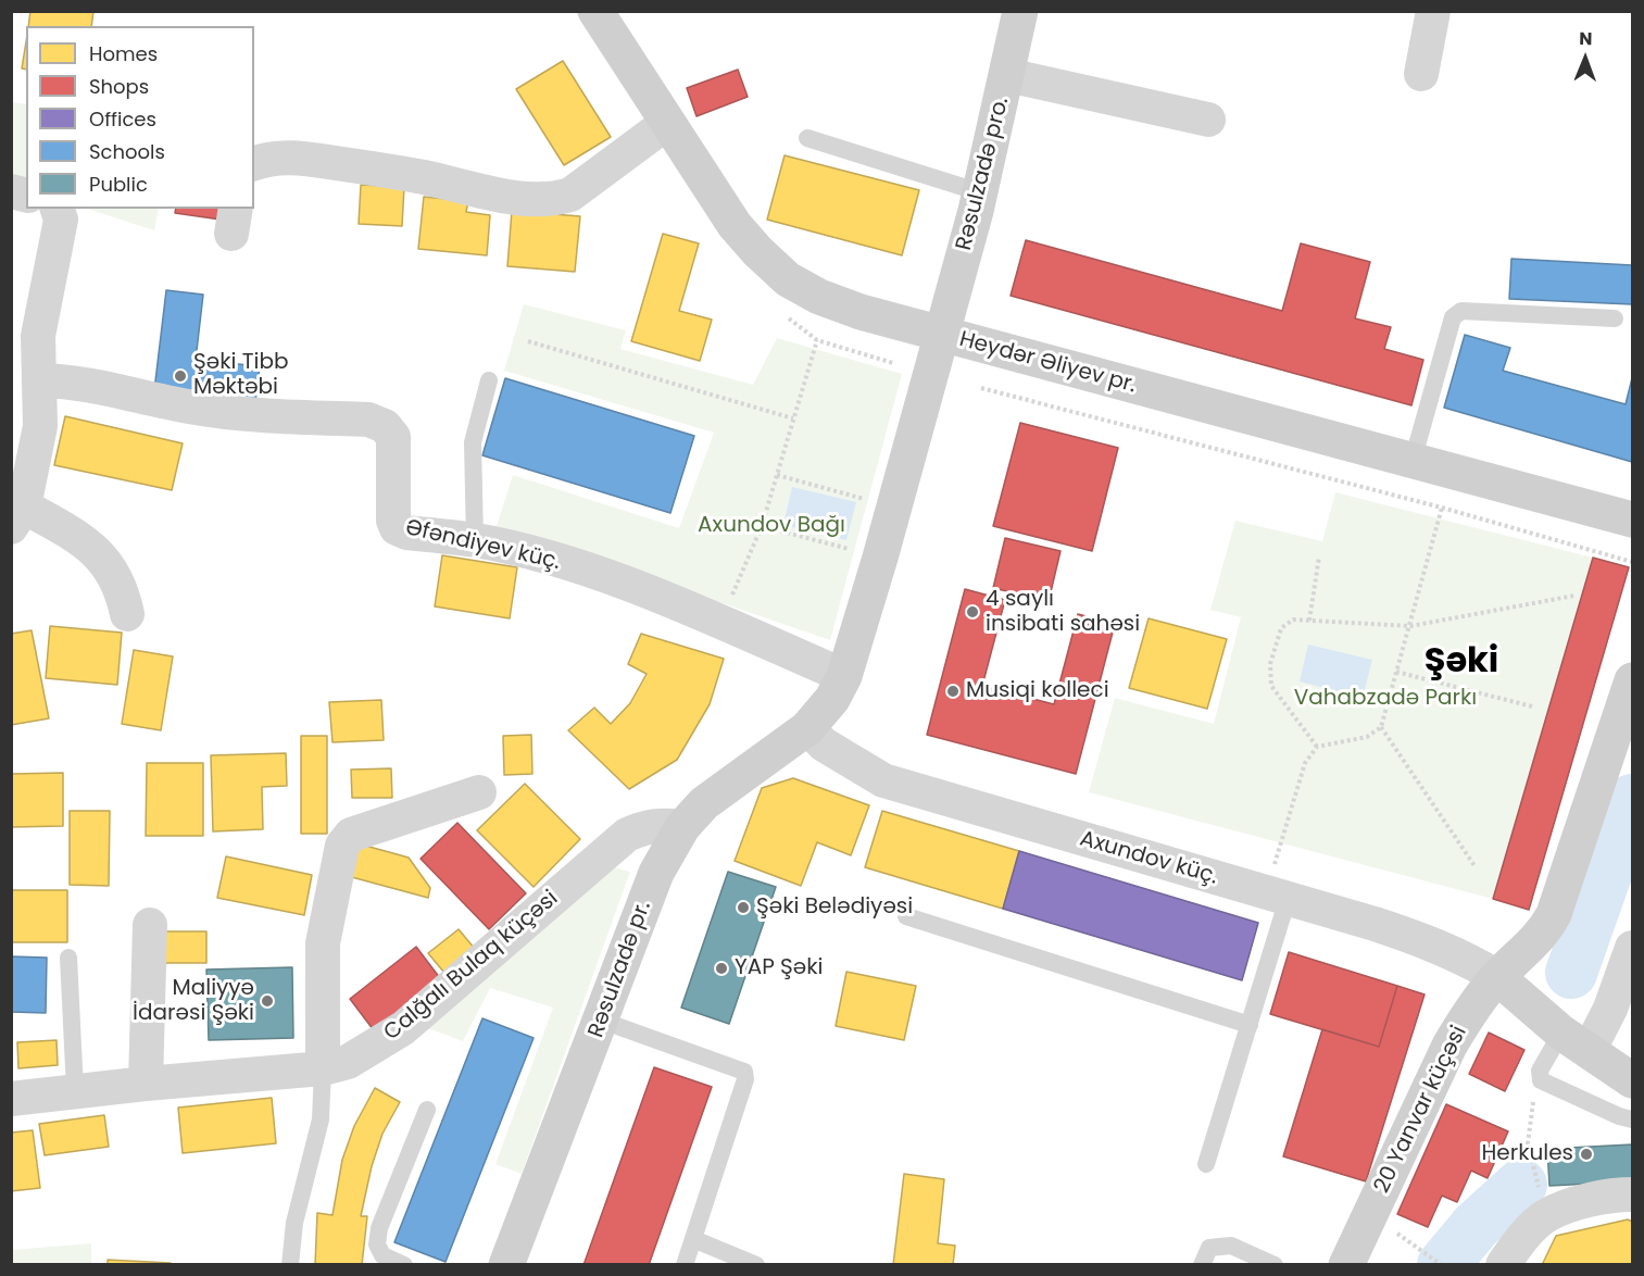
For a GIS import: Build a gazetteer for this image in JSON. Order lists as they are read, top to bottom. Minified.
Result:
{"streets":{"main road":["Rəsulzadə pro.","Heydər Əliyev pr.","Rəsulzadə pr.","20 Yanvar küçəsi"],"street":["Əfəndiyev küç.","Axundov küç.","Calğalı Bulaq küçəsi"]},"crossings":[["Rəsulzadə pro.","Heydər Əliyev pr."],["Rəsulzadə pro.","Rəsulzadə pr."],["Əfəndiyev küç.","Rəsulzadə pr."],["Axundov küç.","Rəsulzadə pr."],["Axundov küç.","20 Yanvar küçəsi"],["Calğalı Bulaq küçəsi","Rəsulzadə pr."]],"districts":["Şəki"],"parks":["Axundov Bağı","Vahabzadə Parkı"],"places":["Şəki Tibb Məktəbi","4 saylı insibati sahəsi","Musiqi kolleci","Şəki Belədiyəsi","YAP Şəki","Maliyyə İdarəsi Şəki","Herkules"],"legend":["Homes","Shops","Offices","Schools","Public"],"north":"top"}
